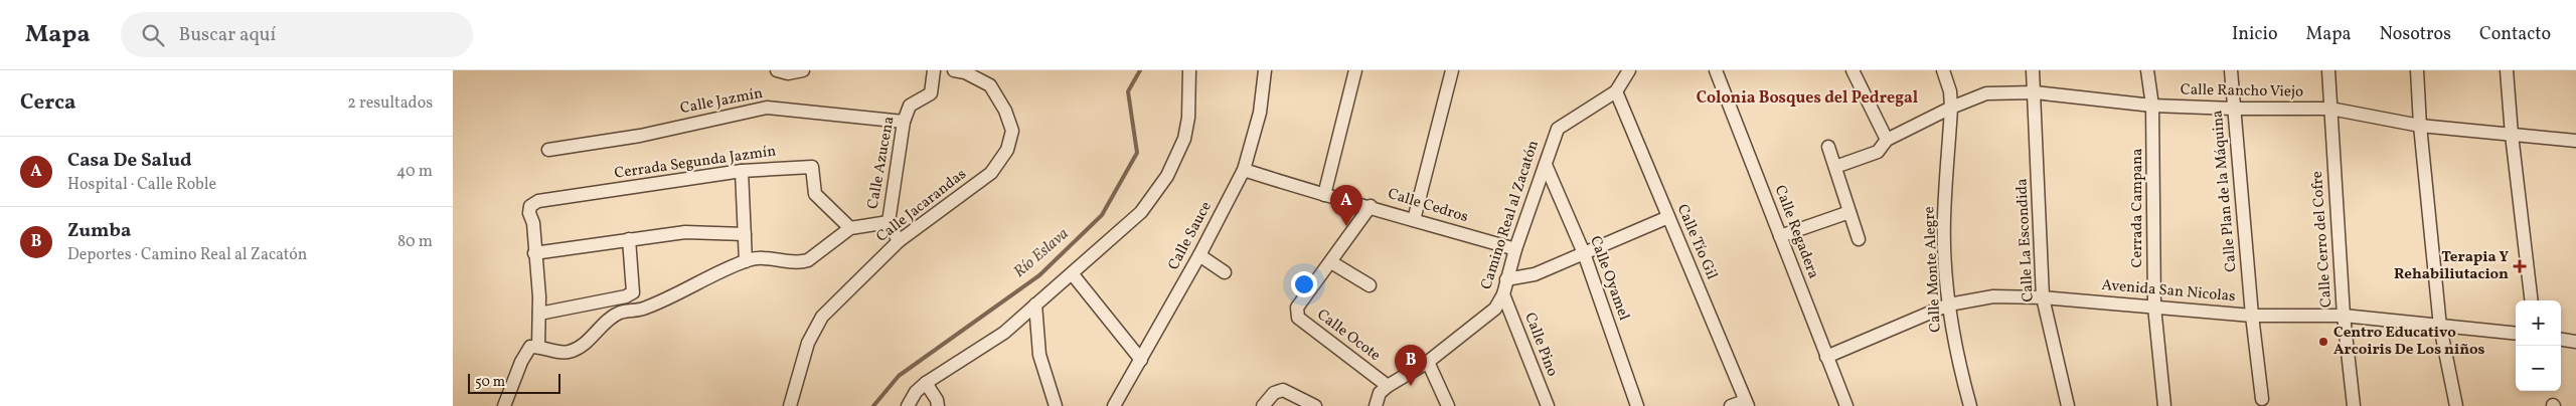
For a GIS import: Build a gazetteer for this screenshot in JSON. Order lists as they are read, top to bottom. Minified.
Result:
{"streets":{"street":["Calle Rancho Viejo","Calle Jazmín","Cerrada Segunda Jazmín","Calle Azucena","Calle Plan de la Máquina","Calle Jacarandas","Calle Cedros","Cerrada Campana","Camino Real al Zacatón","Calle Regadera","Calle Sauce","Calle Cerro del Cofre","Calle La Escondida","Calle Tío Gil","Calle Monte Alegre","Calle Oyamel","Avenida San Nicolas","Calle Ocote","Calle Pino"]},"crossings":[["Calle Rancho Viejo","Calle Plan de la Máquina"],["Calle Rancho Viejo","Cerrada Campana"],["Calle Rancho Viejo","Calle Cerro del Cofre"],["Calle Rancho Viejo","Calle La Escondida"],["Calle Rancho Viejo","Calle Monte Alegre"],["Calle Jazmín","Calle Azucena"],["Cerrada Segunda Jazmín","Calle Jacarandas"],["Calle Azucena","Calle Jacarandas"],["Calle Plan de la Máquina","Avenida San Nicolas"],["Calle Cedros","Camino Real al Zacatón"],["Calle Cedros","Calle Sauce"],["Cerrada Campana","Avenida San Nicolas"],["Camino Real al Zacatón","Calle Tío Gil"],["Camino Real al Zacatón","Calle Oyamel"],["Camino Real al Zacatón","Calle Ocote"],["Camino Real al Zacatón","Calle Pino"],["Calle Regadera","Avenida San Nicolas"],["Calle Cerro del Cofre","Avenida San Nicolas"],["Calle La Escondida","Avenida San Nicolas"],["Calle Monte Alegre","Avenida San Nicolas"]],"districts":["Colonia Bosques del Pedregal"],"water":["Río Eslava"],"places":{"health":["Terapia Y Rehabiliutacion"],"other":["Centro Educativo Arcoiris De Los niños"]},"scale_bar":"50 m","page":{"header":"Mapa","search":"Buscar aquí","nav":["Inicio","Mapa","Nosotros","Contacto"],"heading":["Cerca","2 resultados"],"list":[{"mark":"A","name":"Casa De Salud","note":"Hospital · Calle Roble","value":"40 m"},{"mark":"B","name":"Zumba","note":"Deportes · Camino Real al Zacatón","value":"80 m"}],"pins":["A","B"],"map_buttons":["+","−"],"scale":"50 m"}}
